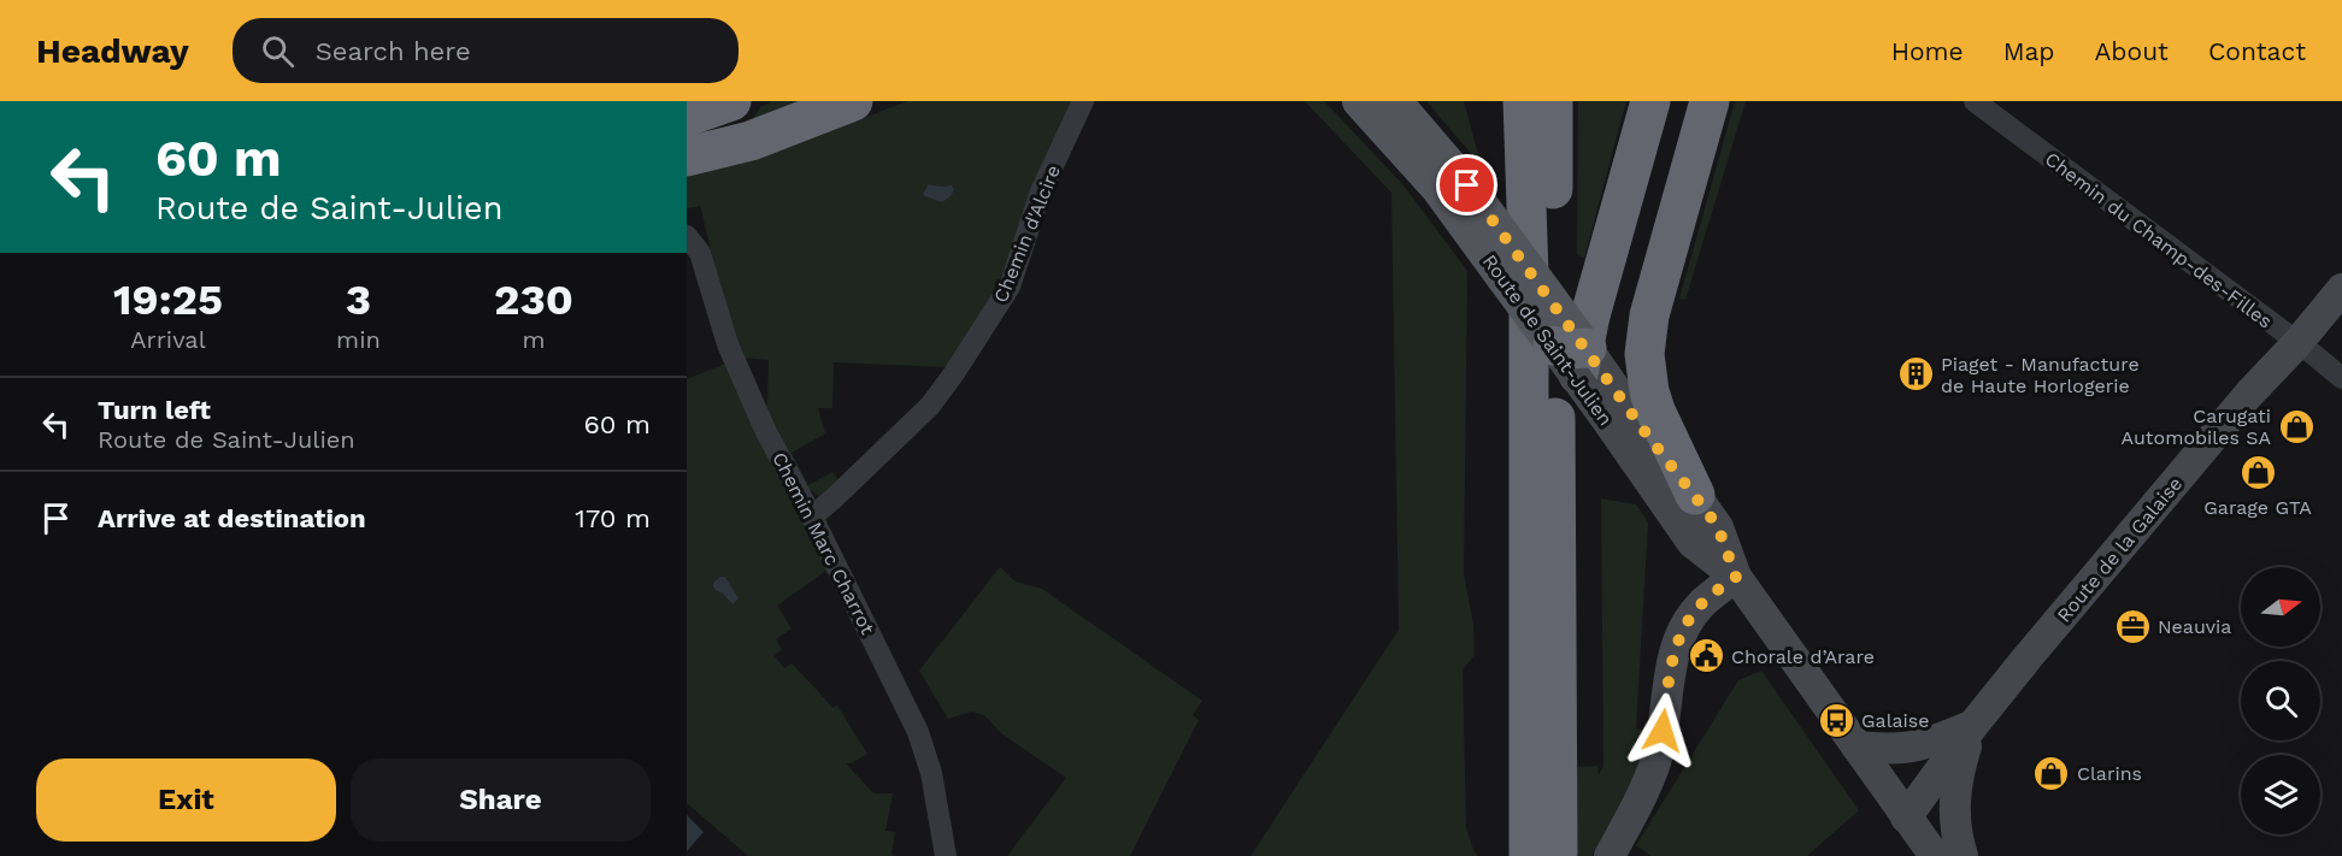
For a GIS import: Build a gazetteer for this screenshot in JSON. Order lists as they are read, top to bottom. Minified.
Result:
{"streets":{"main road":["Route de Saint-Julien"],"street":["Chemin d'Alcire","Chemin du Champ-des-Filles","Chemin Marc Charrot","Route de la Galaise"]},"crossings":[["Chemin d'Alcire","Chemin Marc Charrot"],["Chemin du Champ-des-Filles","Route de la Galaise"],["Route de Saint-Julien","Route de la Galaise"]],"places":{"building":["Piaget - Manufacture de Haute Horlogerie"],"shop":["Carugati Automobiles SA","Garage GTA","Clarins"],"office":["Neauvia"],"public building":["Chorale d’Arare"],"bus stop":["Galaise"]},"north":"right","page":{"header":"Headway","search":"Search here","nav":["Home","Map","About","Contact"],"turn":["60 m","Route de Saint-Julien"],"eta":["19:25","Arrival","3","min","230","m"],"list":[{"name":"Turn left","note":"Route de Saint-Julien","value":"60 m"},{"name":"Arrive at destination","value":"170 m"}],"buttons":["Exit","Share"]}}
